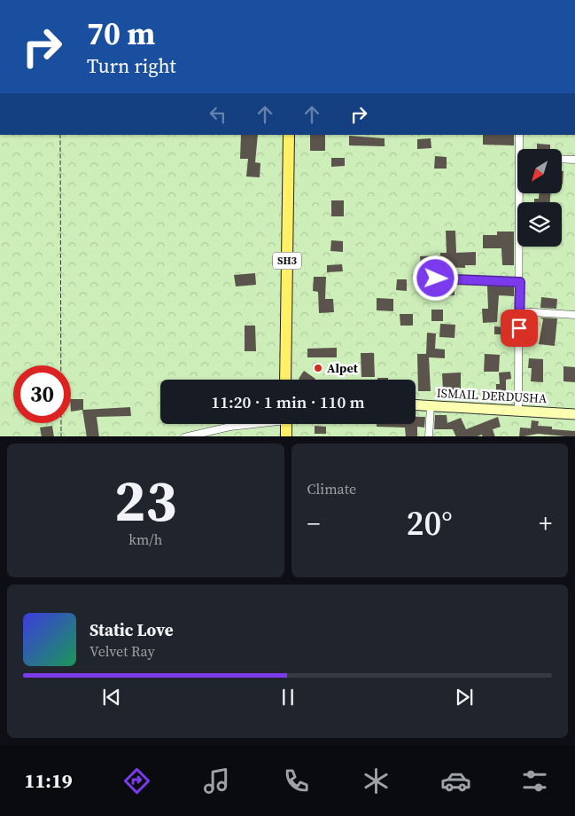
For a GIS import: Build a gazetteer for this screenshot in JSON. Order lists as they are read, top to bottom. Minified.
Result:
{"streets":{"main road":["SH3","ISMAIL DERDUSHA"]},"places":["Alpet"],"north":"bottom left","page":{"turn":["70 m","Turn right"],"limit":"30","trip":"11:20 · 1 min · 110 m","tile":[["23","km/h"],"Climate"],"heat":["−","20°","+"],"song":["Static Love","Velvet Ray"],"tabs":"11:19"}}
